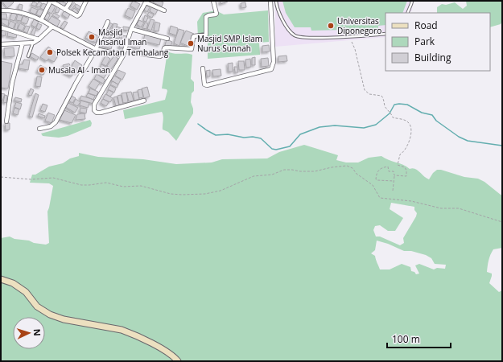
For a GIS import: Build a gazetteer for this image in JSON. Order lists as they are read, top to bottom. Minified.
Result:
{"places":["Universitas Diponegoro","Masjid Insanul Iman","Masjid SMP Islam Nurus Sunnah","Polsek Kecamatan Tembalang","Musala Al - Iman"],"legend":["Road","Park","Building"],"scale_bar":"100 m","north":"right"}
